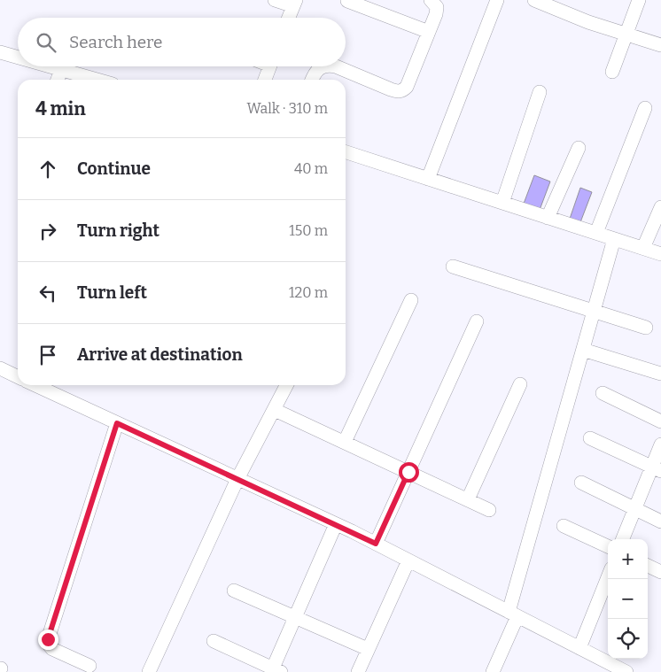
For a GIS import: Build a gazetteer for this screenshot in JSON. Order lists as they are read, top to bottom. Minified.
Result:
{"page":{"search":"Search here","heading":["4 min","Walk · 310 m"],"list":[["Continue","40 m"],["Turn right","150 m"],["Turn left","120 m"],"Arrive at destination"],"map_buttons":["+","−"]}}
